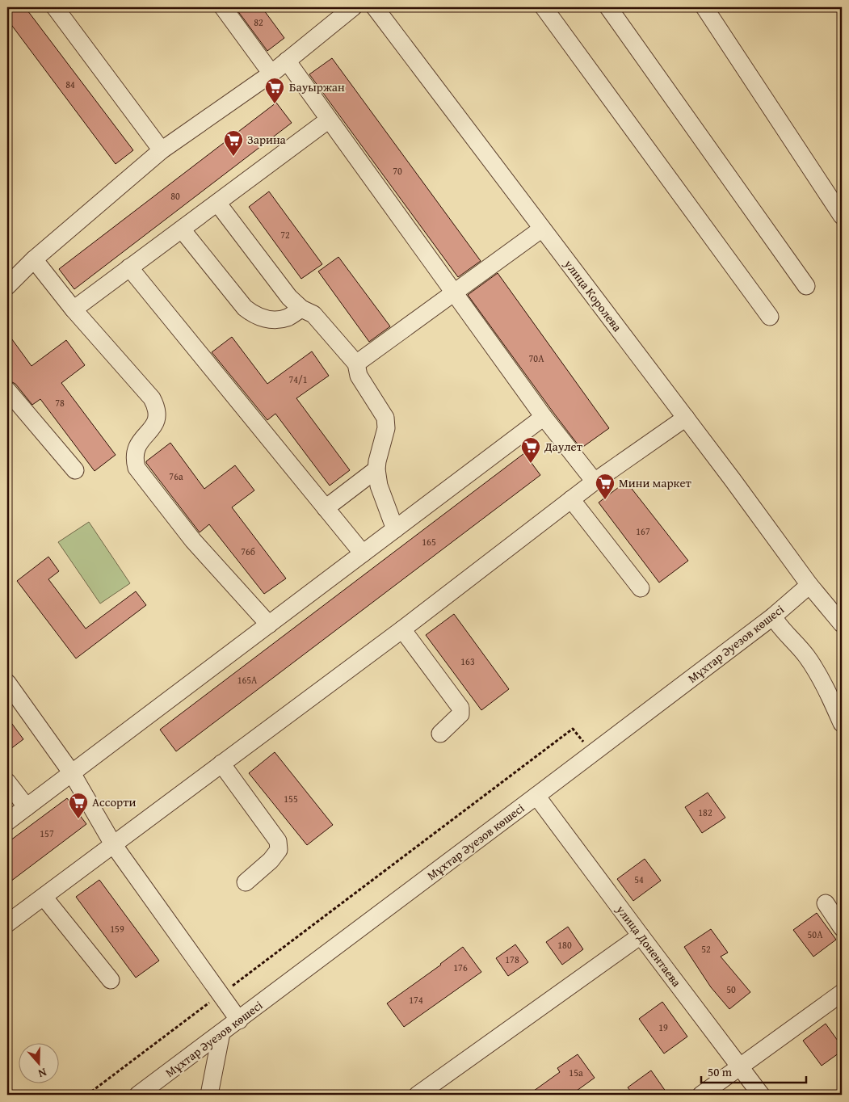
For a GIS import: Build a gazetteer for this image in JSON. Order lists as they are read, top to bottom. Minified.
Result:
{"streets":{"street":["улица Королева","Мұхтар Әуезов көшесі","улица Донентаева"]},"crossings":[["улица Королева","Мұхтар Әуезов көшесі"],["Мұхтар Әуезов көшесі","улица Донентаева"]],"places":{"supermarket":["Бауыржан","Зарина","Даулет","Мини маркет","Ассорти"]},"house_numbers":["82","84","70","80","72","70А","74/1","78","76а","167","165","76б","163","165А","155","182","157","54","159","50А","180","52","178","176","50","174","19","15а"],"scale_bar":"50 m","north":"bottom"}
